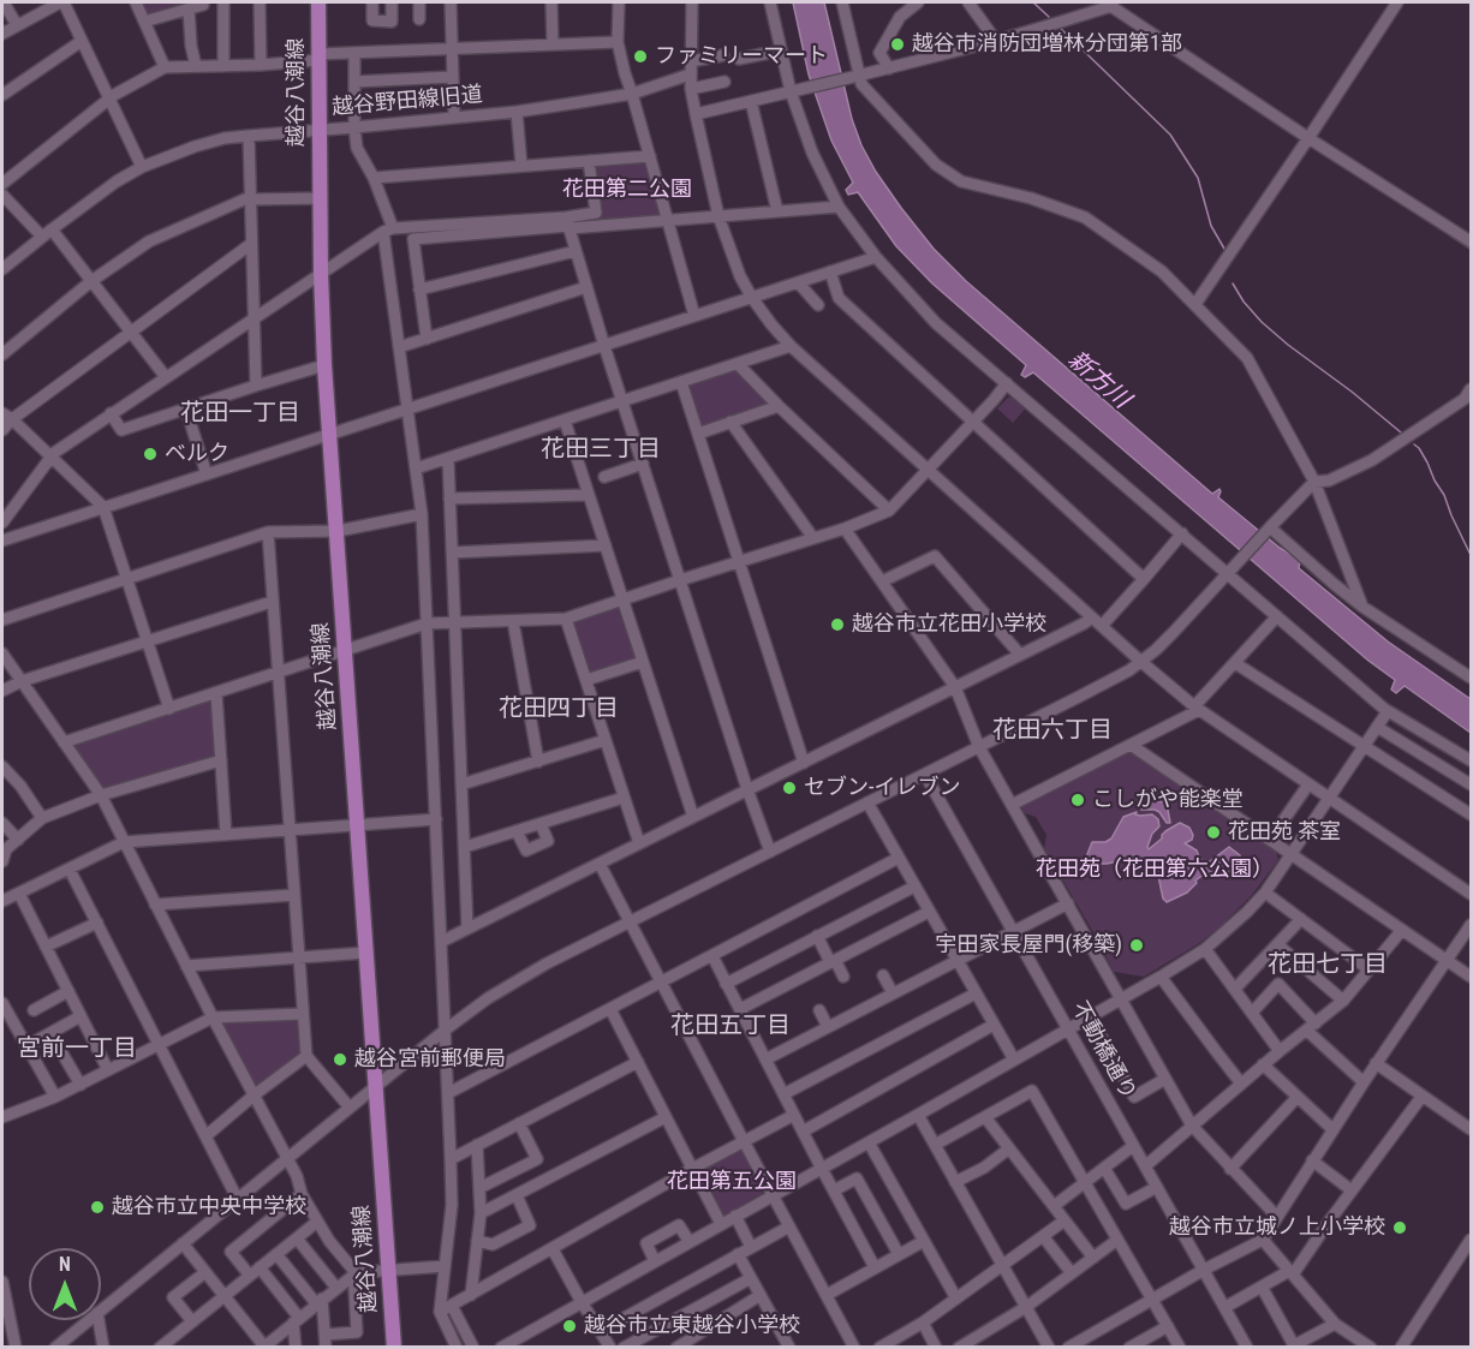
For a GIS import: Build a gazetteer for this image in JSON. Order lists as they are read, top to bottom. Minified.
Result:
{"streets":{"main road":["越谷八潮線"],"street":["越谷野田線旧道","不動橋通り"]},"crossings":[["越谷八潮線","越谷野田線旧道"]],"districts":["花田一丁目","花田三丁目","花田四丁目","花田六丁目","花田七丁目","花田五丁目","宮前一丁目"],"water":["新方川"],"parks":["花田第二公園","花田苑（花田第六公園）","花田第五公園"],"places":["越谷市消防団増林分団第1部","ファミリーマート","ベルク","越谷市立花田小学校","セブン-イレブン","こしがや能楽堂","花田苑 茶室","宇田家長屋門(移築)","越谷宮前郵便局","越谷市立中央中学校","越谷市立城ノ上小学校","越谷市立東越谷小学校"],"north":"top"}
